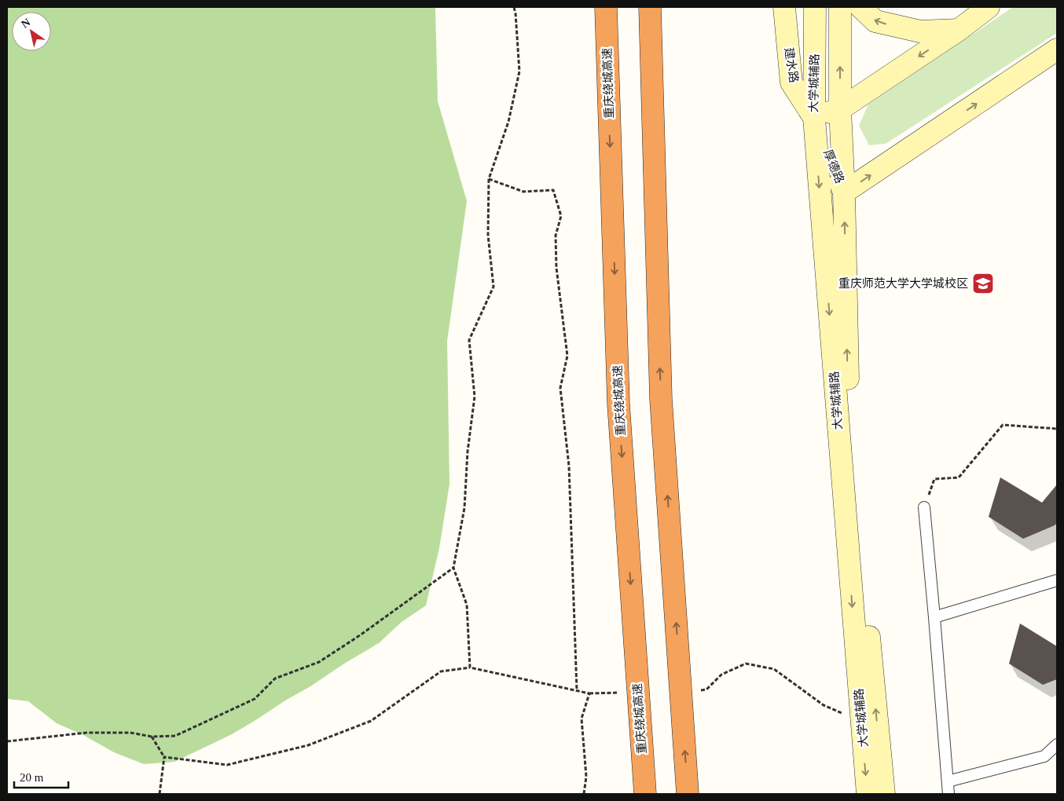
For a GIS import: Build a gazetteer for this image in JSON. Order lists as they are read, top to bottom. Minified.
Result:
{"streets":{"highway":["重庆绕城高速"],"street":["建水路","大学城辅路","厚德路"]},"crossings":[["建水路","大学城辅路"],["建水路","厚德路"],["大学城辅路","厚德路"]],"places":{"school or university":["重庆师范大学大学城校区"]},"scale_bar":"20 m","north":"top left"}
